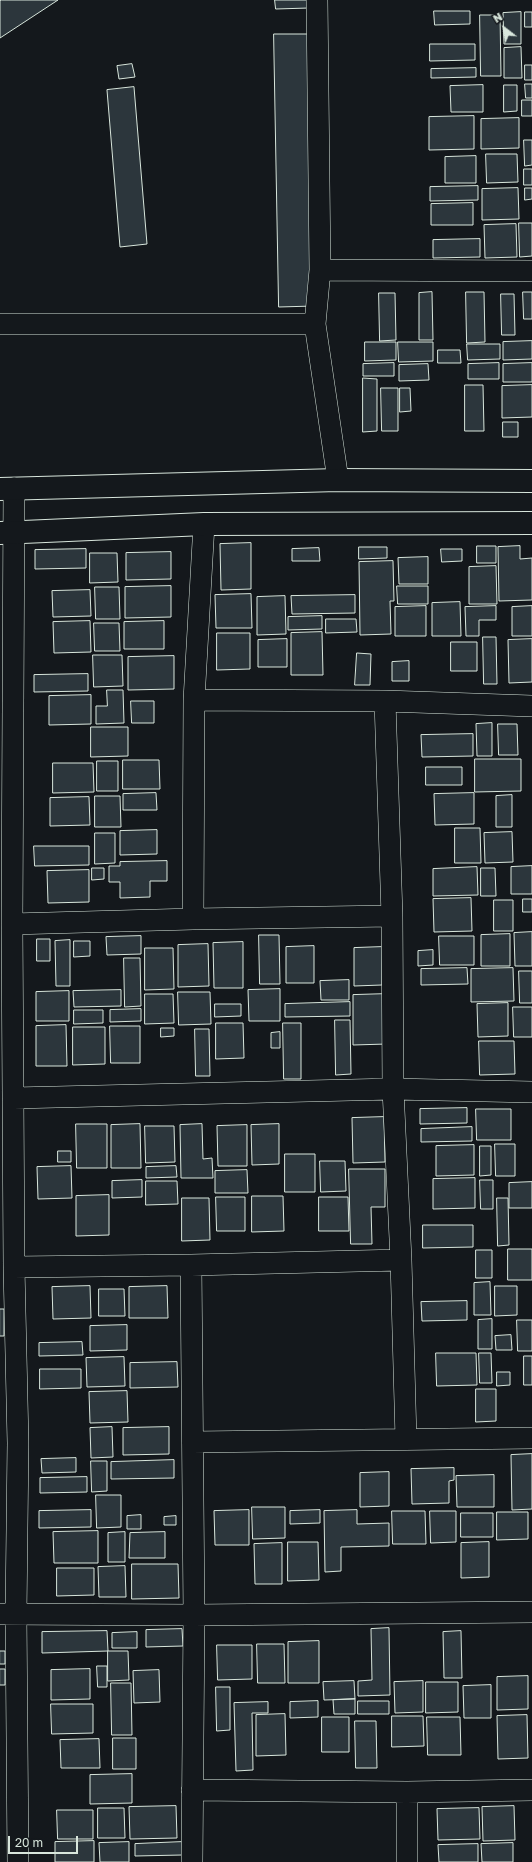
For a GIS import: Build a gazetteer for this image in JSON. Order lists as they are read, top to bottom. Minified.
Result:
{"scale_bar":"20 m","north":"top left"}
